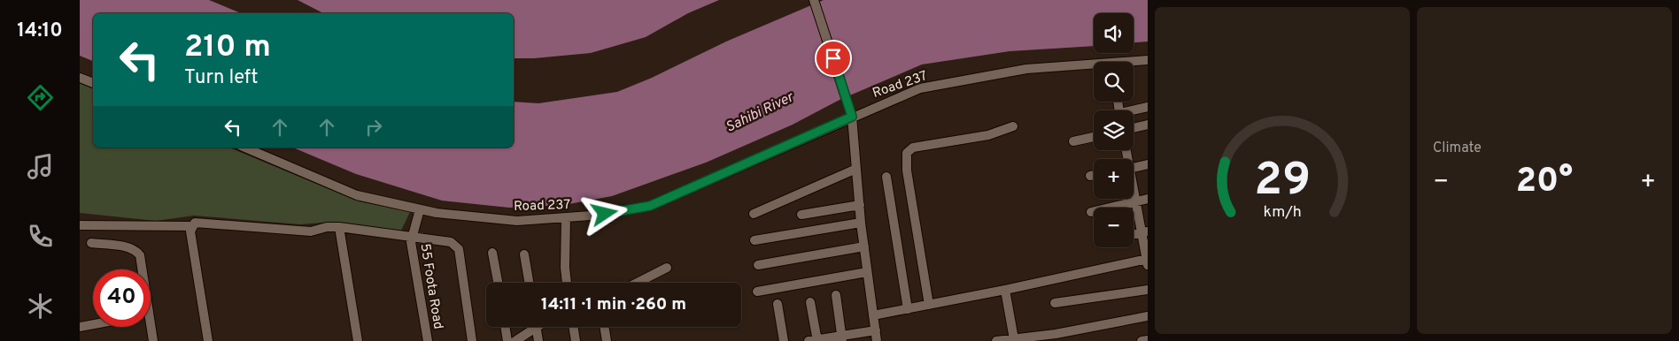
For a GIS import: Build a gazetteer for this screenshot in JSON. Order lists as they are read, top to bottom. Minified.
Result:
{"streets":{"street":["Road 237","55 Foota Road"]},"crossings":[["Road 237","55 Foota Road"]],"water":["Sahibi River"],"page":{"tabs":"14:10","tile":"Climate","map_buttons":["+","−"],"turn":["210 m","Turn left"],"heat":["−","20°","+"],"limit":"40","trip":"14:11 · 1 min · 260 m","gauge":["29","km/h"]}}
